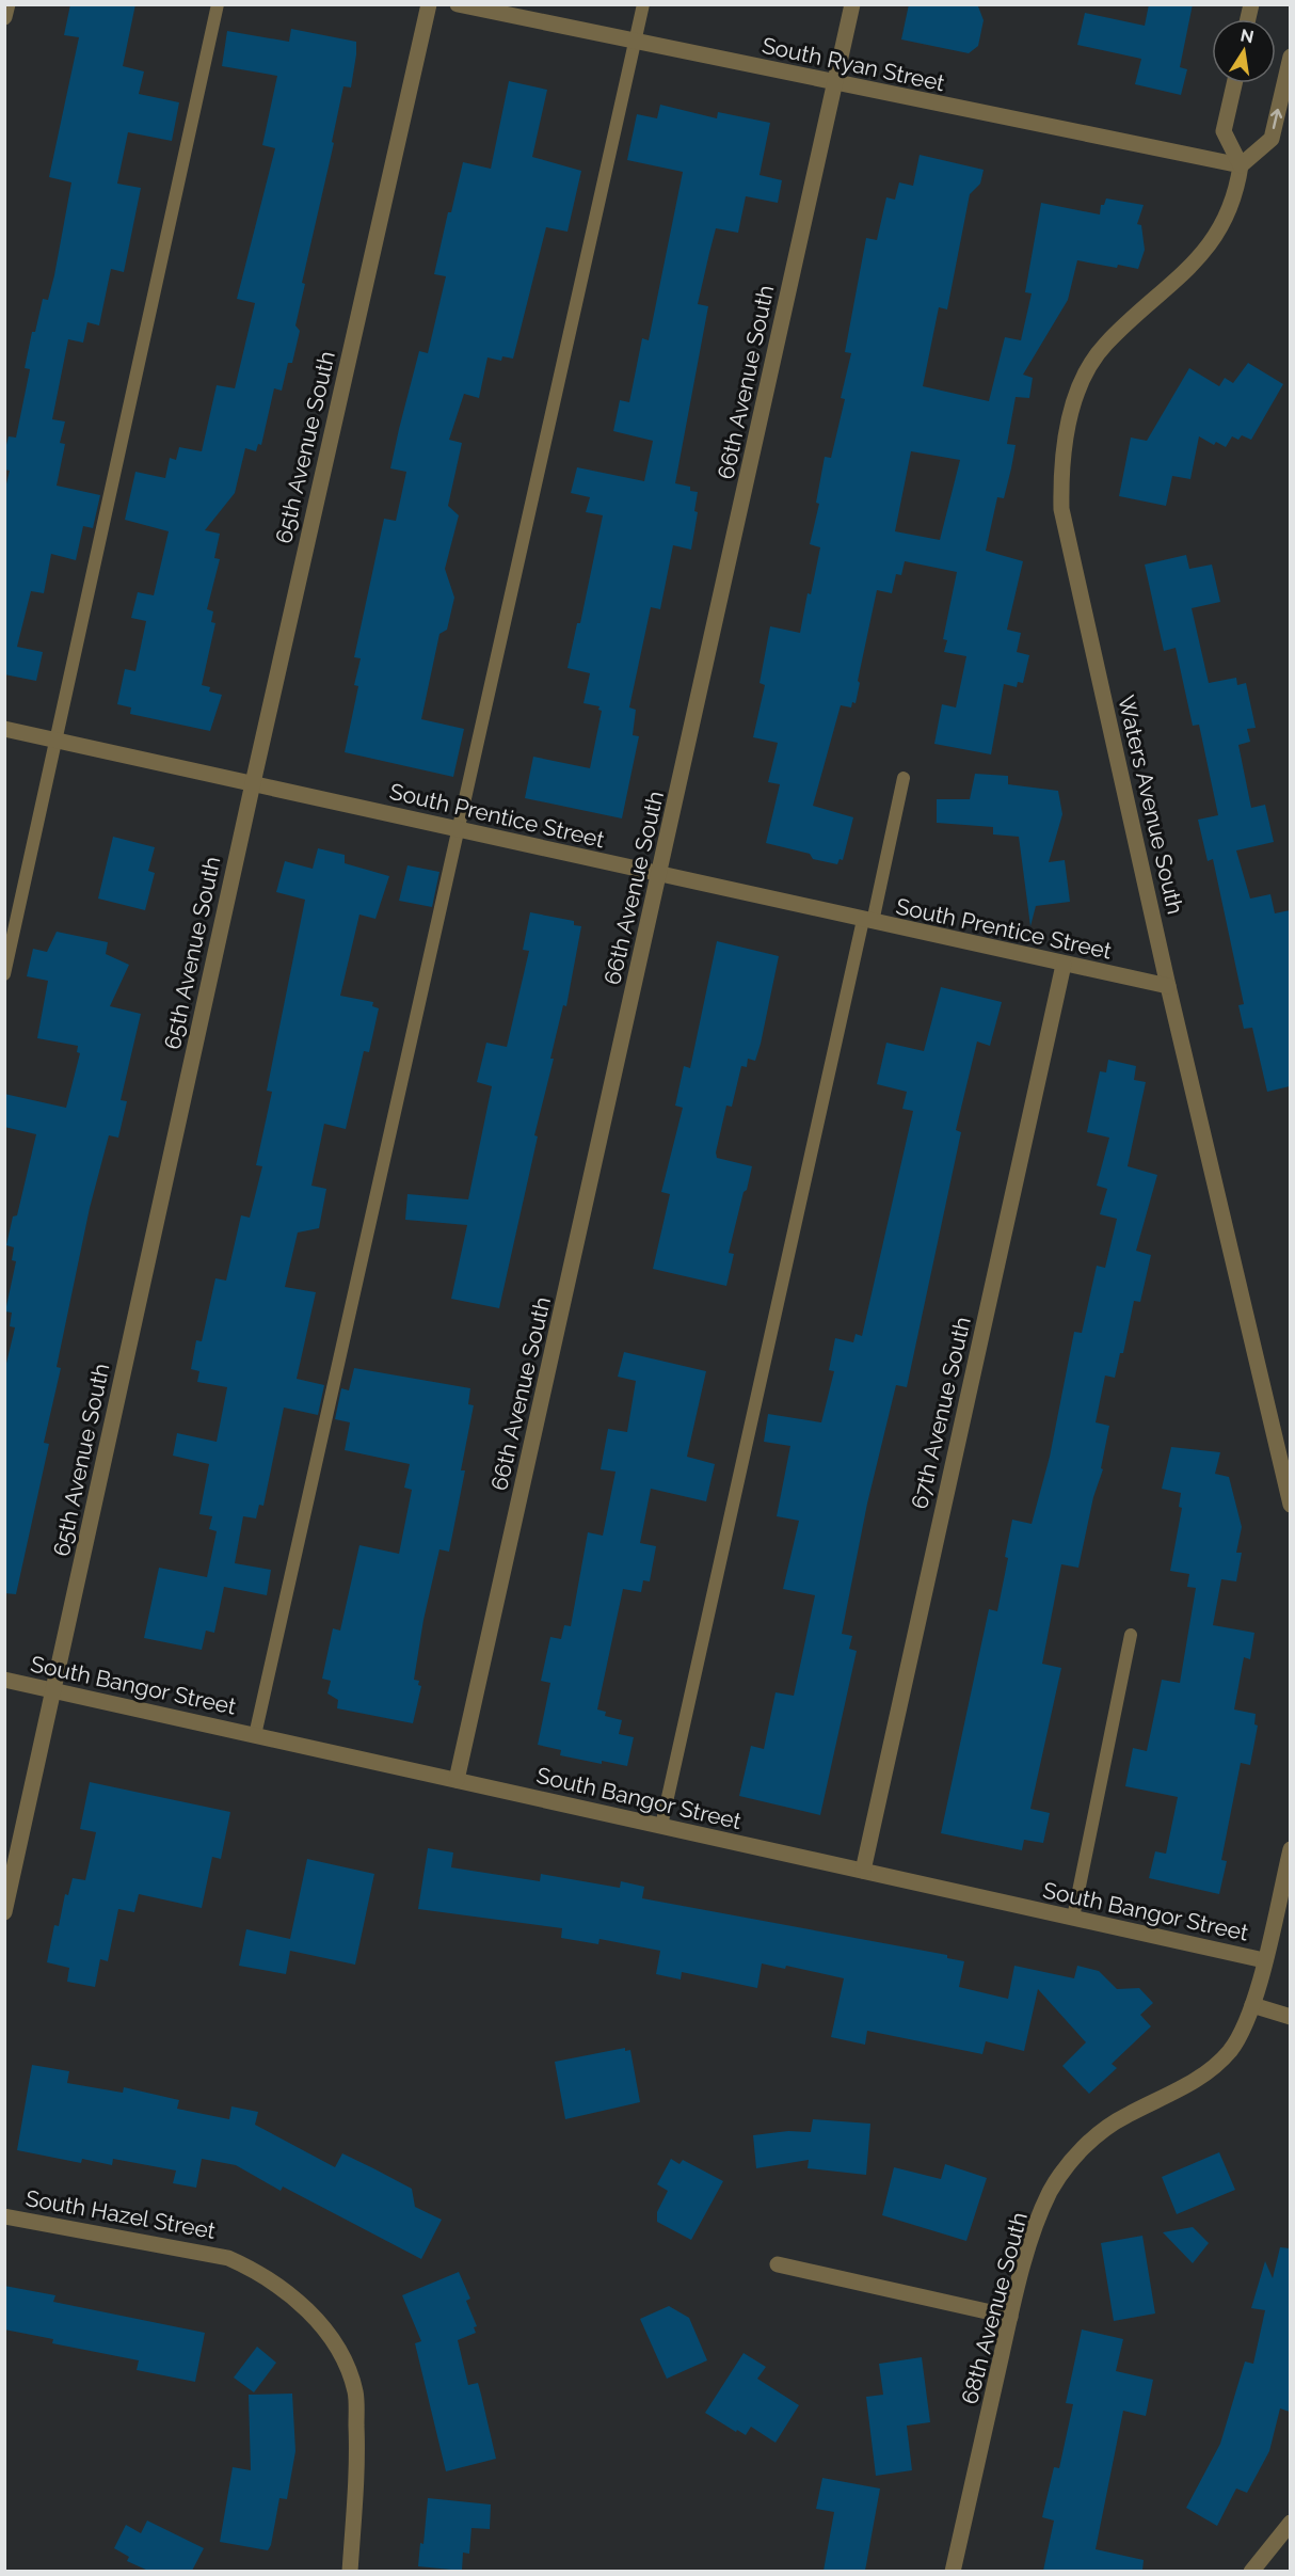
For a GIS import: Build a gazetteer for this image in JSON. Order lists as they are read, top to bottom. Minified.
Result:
{"streets":{"street":["South Ryan Street","66th Avenue South","65th Avenue South","Waters Avenue South","South Prentice Street","67th Avenue South","South Bangor Street","South Hazel Street","68th Avenue South"]},"crossings":[["South Ryan Street","66th Avenue South"],["South Ryan Street","Waters Avenue South"],["66th Avenue South","South Prentice Street"],["66th Avenue South","South Bangor Street"],["65th Avenue South","South Prentice Street"],["65th Avenue South","South Bangor Street"],["Waters Avenue South","South Prentice Street"],["South Prentice Street","67th Avenue South"],["67th Avenue South","South Bangor Street"],["South Bangor Street","68th Avenue South"]],"north":"top"}
